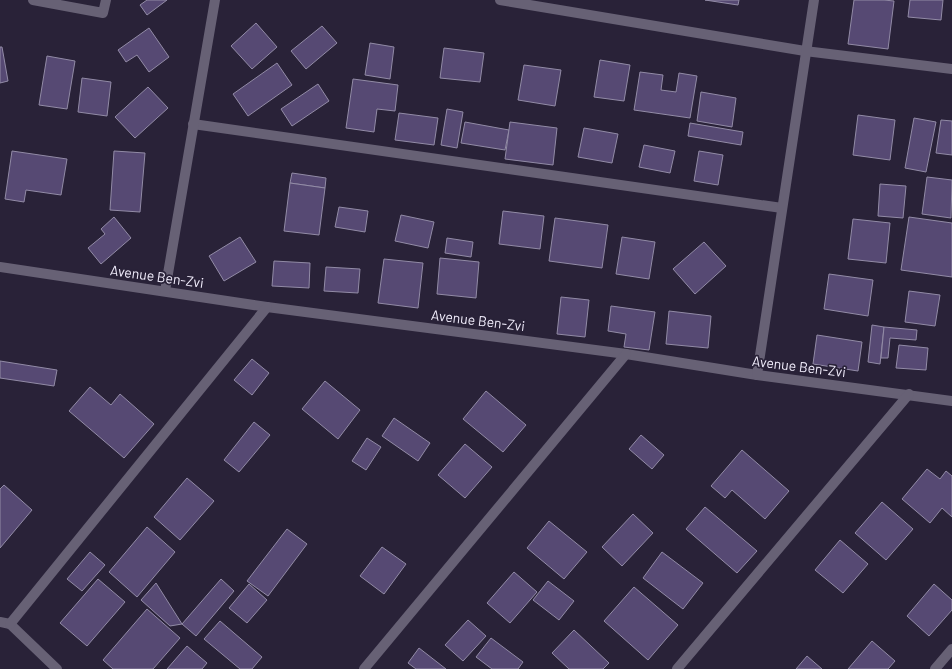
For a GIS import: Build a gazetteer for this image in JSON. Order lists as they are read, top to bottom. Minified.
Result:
{"streets":{"street":["Avenue Ben-Zvi"]}}
